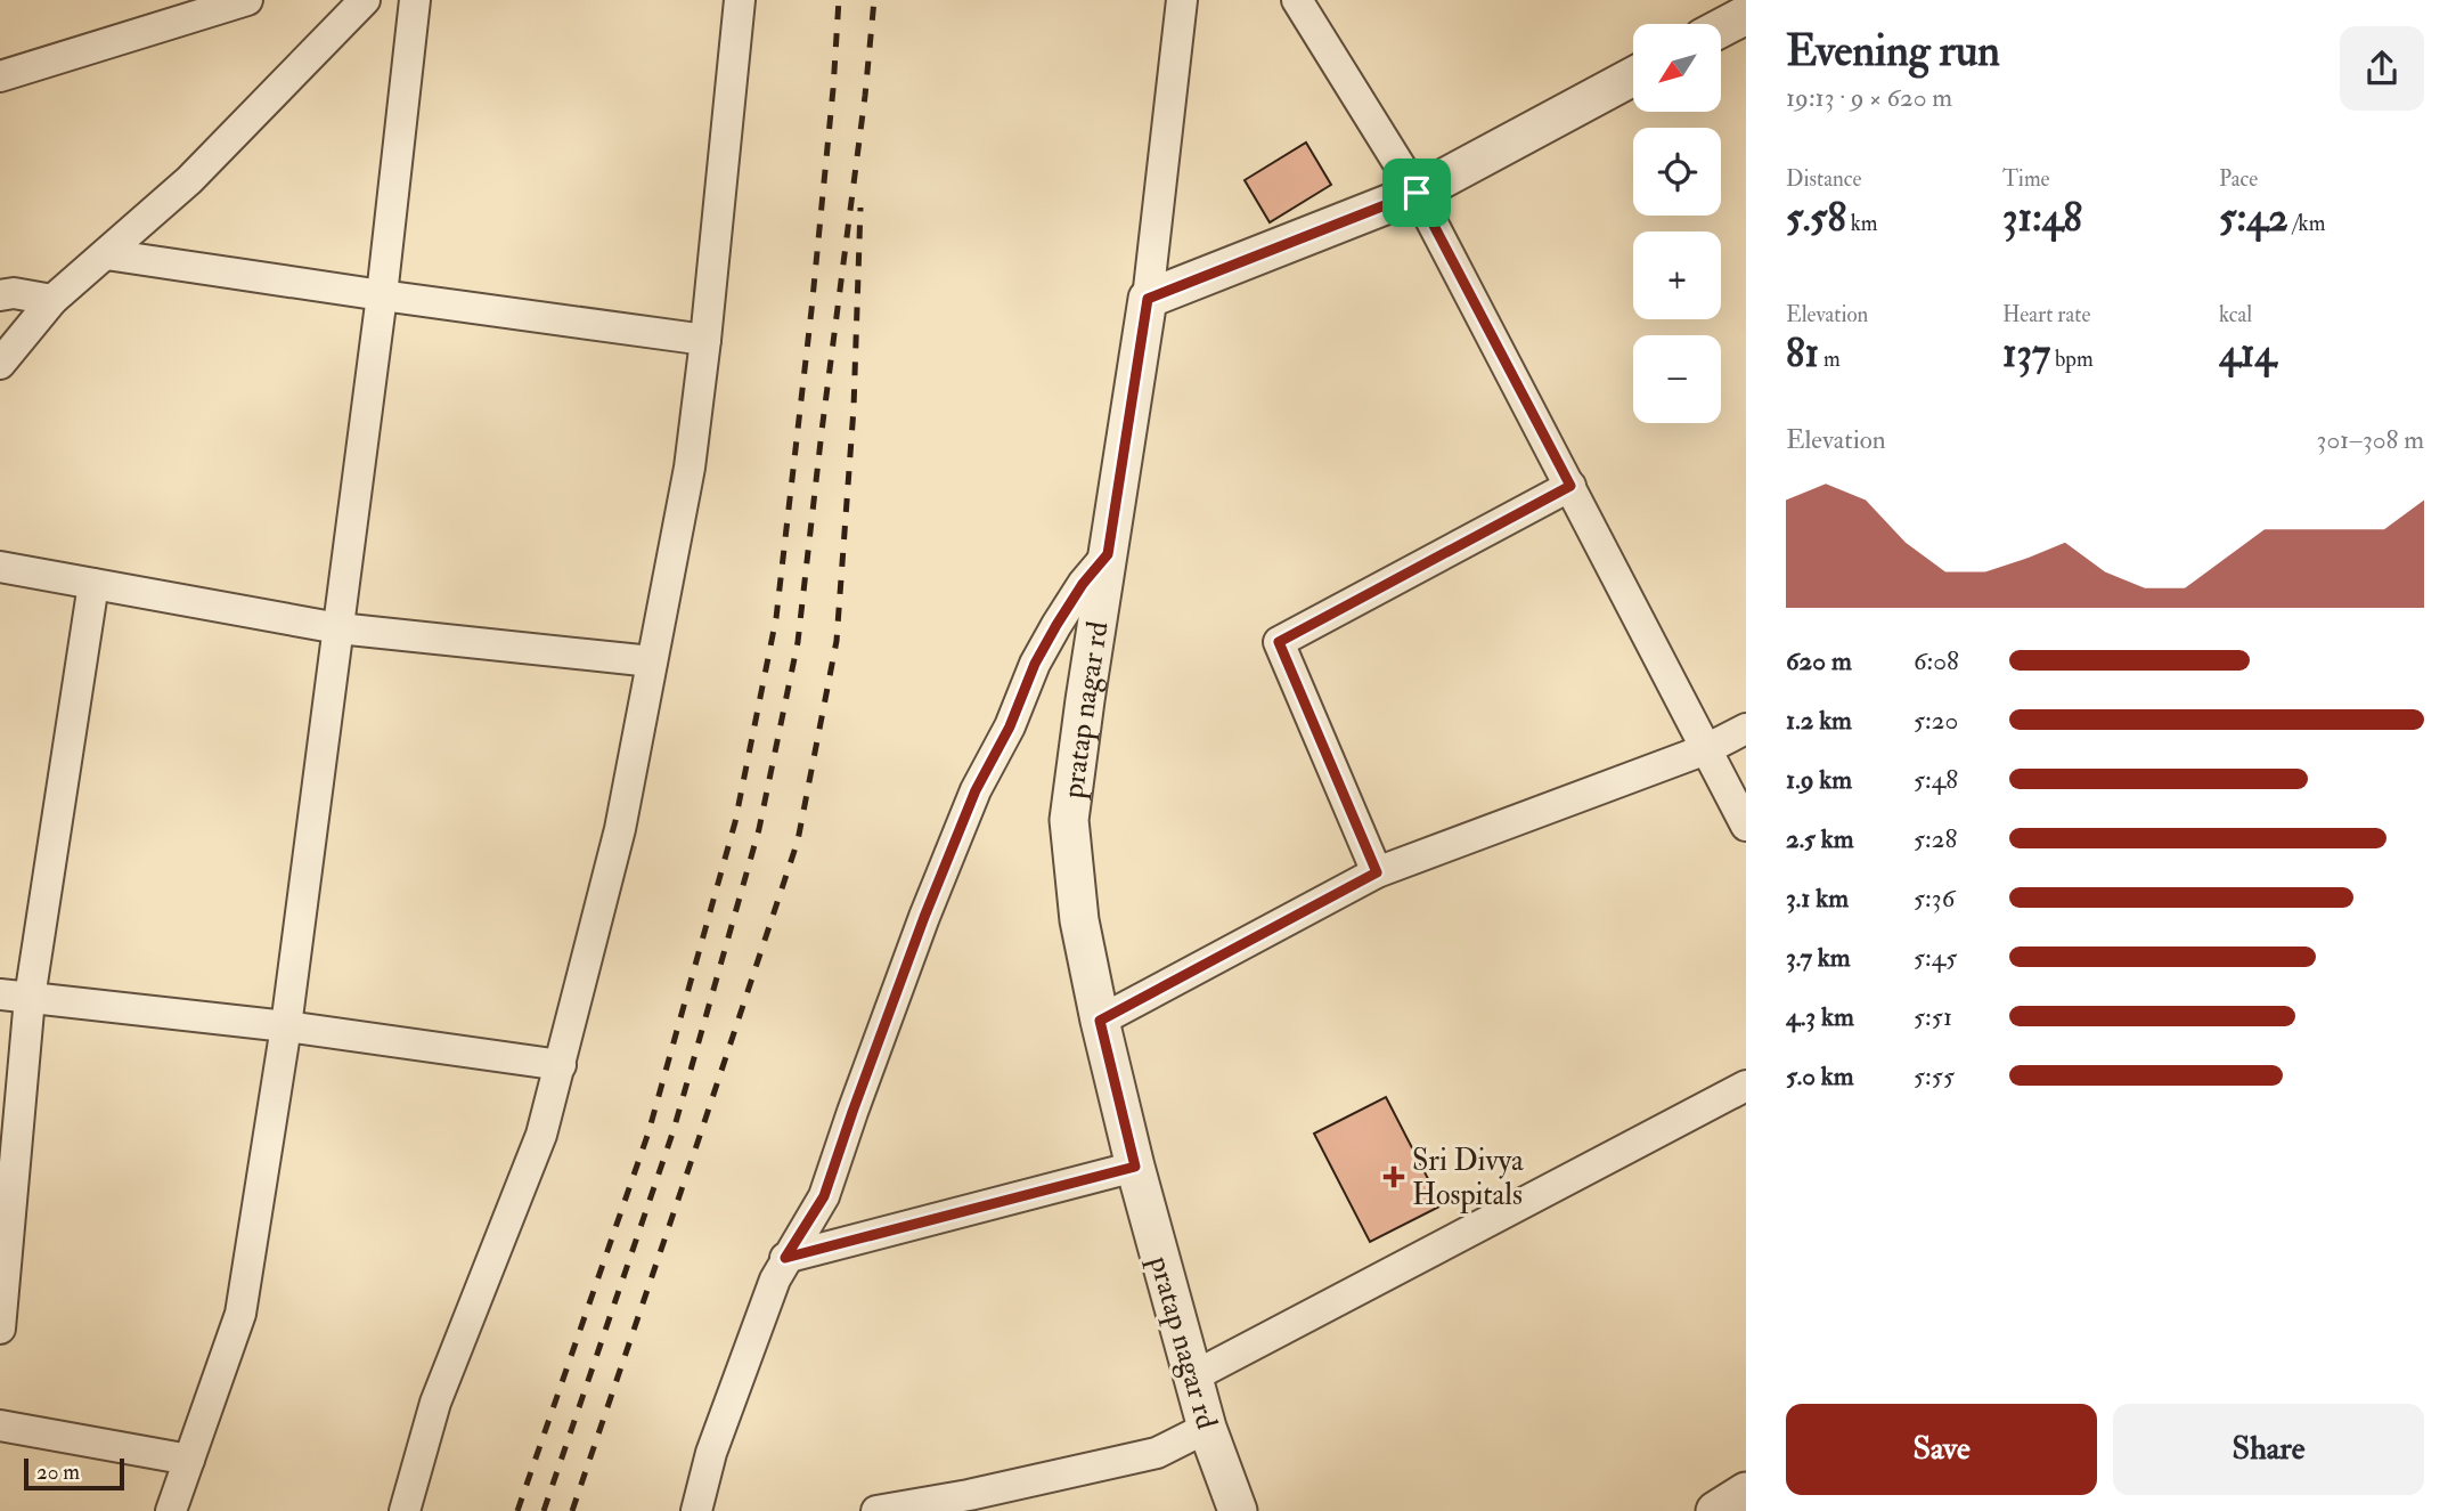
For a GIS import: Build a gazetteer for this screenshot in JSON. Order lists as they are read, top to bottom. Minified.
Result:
{"streets":{"street":["pratap nagar rd"]},"places":{"health":["Sri Divya Hospitals"]},"scale_bar":"20 m","north":"bottom left","page":{"heading":["Evening run","19:13 · 9 × 620 m"],"map_buttons":["+","−"],"stats":[["Distance","5.58 km"],["Time","31:48"],["Pace","5:42 /km"],["Elevation","81 m"],["Heart rate","137 bpm"],["kcal","414"]],"chart":["Elevation","301–308 m"],"list":[{"name":"620 m","note":"6:08"},{"name":"1.2 km","note":"5:20"},{"name":"1.9 km","note":"5:48"},{"name":"2.5 km","note":"5:28"},{"name":"3.1 km","note":"5:36"},{"name":"3.7 km","note":"5:45"},{"name":"4.3 km","note":"5:51"},{"name":"5.0 km","note":"5:55"}],"buttons":["Save","Share"],"scale":"20 m"}}
